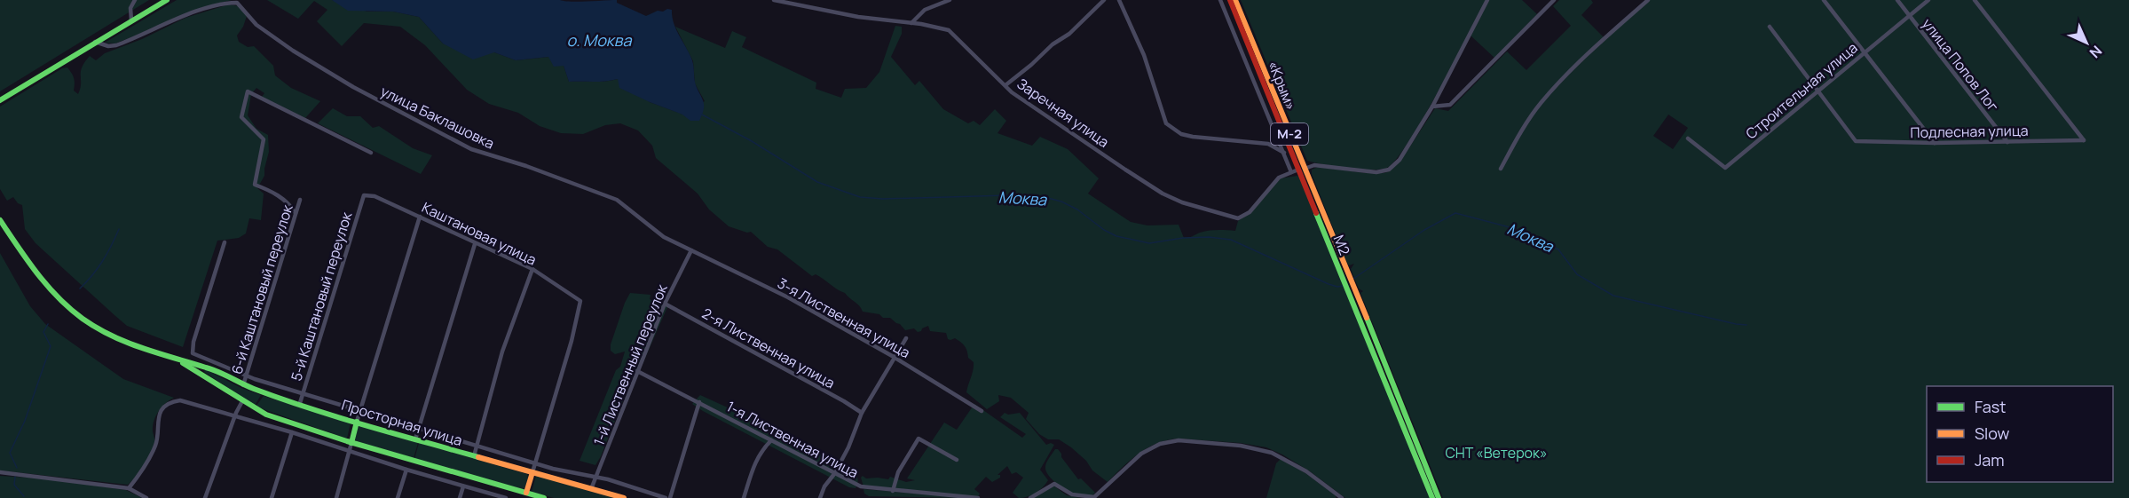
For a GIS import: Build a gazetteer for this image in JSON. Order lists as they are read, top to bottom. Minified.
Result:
{"streets":{"main road":["«Крым»","М-2","М2","Просторная улица"],"street":["улица Попов Лог","Строительная улица","Заречная улица","улица Баклашовка","Подлесная улица","Каштановая улица","6-й Каштановый переулок","5-й Каштановый переулок","3-я Лиственная улица","2-я Лиственная улица","1-й Лиственный переулок","1-я Лиственная улица"]},"crossings":[["улица Попов Лог","Строительная улица"],["улица Попов Лог","Подлесная улица"],["Строительная улица","Подлесная улица"],["Заречная улица","М2"],["улица Баклашовка","3-я Лиственная улица"],["улица Баклашовка","1-й Лиственный переулок"],["Каштановая улица","5-й Каштановый переулок"],["6-й Каштановый переулок","Просторная улица"],["5-й Каштановый переулок","Просторная улица"],["3-я Лиственная улица","1-й Лиственный переулок"],["2-я Лиственная улица","1-й Лиственный переулок"],["1-й Лиственный переулок","Просторная улица"],["1-й Лиственный переулок","1-я Лиственная улица"]],"water":["о. Моква","Моква"],"parks":["СНТ «Ветерок»"],"legend":["Fast","Slow","Jam"],"north":"bottom right"}
